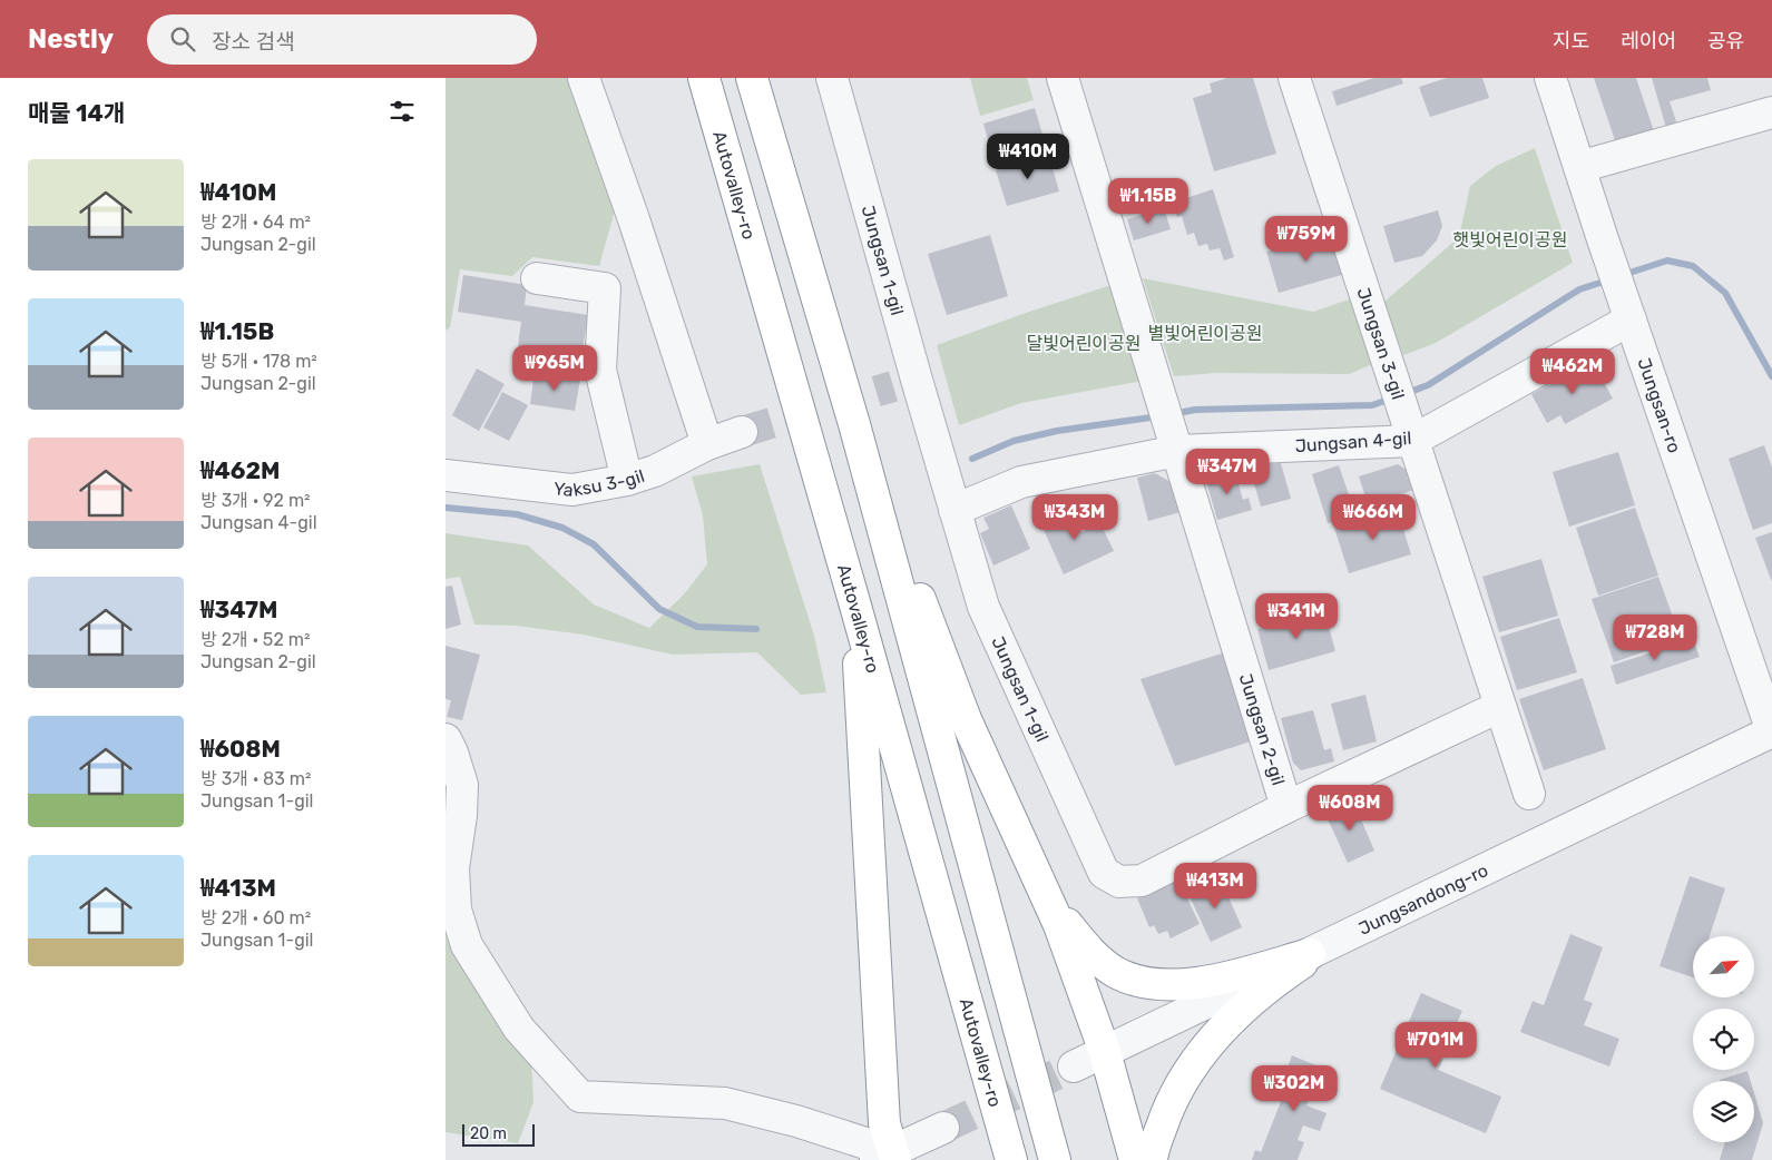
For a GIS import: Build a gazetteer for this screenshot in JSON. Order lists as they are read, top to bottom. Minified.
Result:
{"streets":{"highway":["Autovalley-ro"],"street":["Jungsan 1-gil","Jungsan 3-gil","Jungsan-ro","Jungsan 4-gil","Yaksu 3-gil","Jungsan 2-gil","Jungsandong-ro"]},"crossings":[["Jungsan 1-gil","Jungsan 3-gil"],["Jungsan 1-gil","Jungsan 4-gil"],["Jungsan 1-gil","Jungsan 2-gil"],["Jungsan 3-gil","Jungsan 4-gil"],["Jungsan-ro","Jungsan 4-gil"],["Jungsan-ro","Jungsandong-ro"],["Jungsan 4-gil","Jungsan 2-gil"]],"parks":["햇빛어린이공원","별빛어린이공원","달빛어린이공원"],"scale_bar":"20 m","north":"top right","page":{"header":"Nestly","search":"장소 검색","nav":["지도","레이어","공유"],"heading":"매물 14개","price":["₩410M","₩1.15B","₩759M","₩965M","₩462M","₩347M","₩343M","₩666M","₩341M","₩728M","₩608M","₩413M","₩701M","₩302M"],"list":[{"name":"₩410M","note":"방 2개 · 64 m² · Jungsan 2-gil"},{"name":"₩1.15B","note":"방 5개 · 178 m² · Jungsan 2-gil"},{"name":"₩462M","note":"방 3개 · 92 m² · Jungsan 4-gil"},{"name":"₩347M","note":"방 2개 · 52 m² · Jungsan 2-gil"},{"name":"₩608M","note":"방 3개 · 83 m² · Jungsan 1-gil"},{"name":"₩413M","note":"방 2개 · 60 m² · Jungsan 1-gil"}],"scale":"20 m"}}
